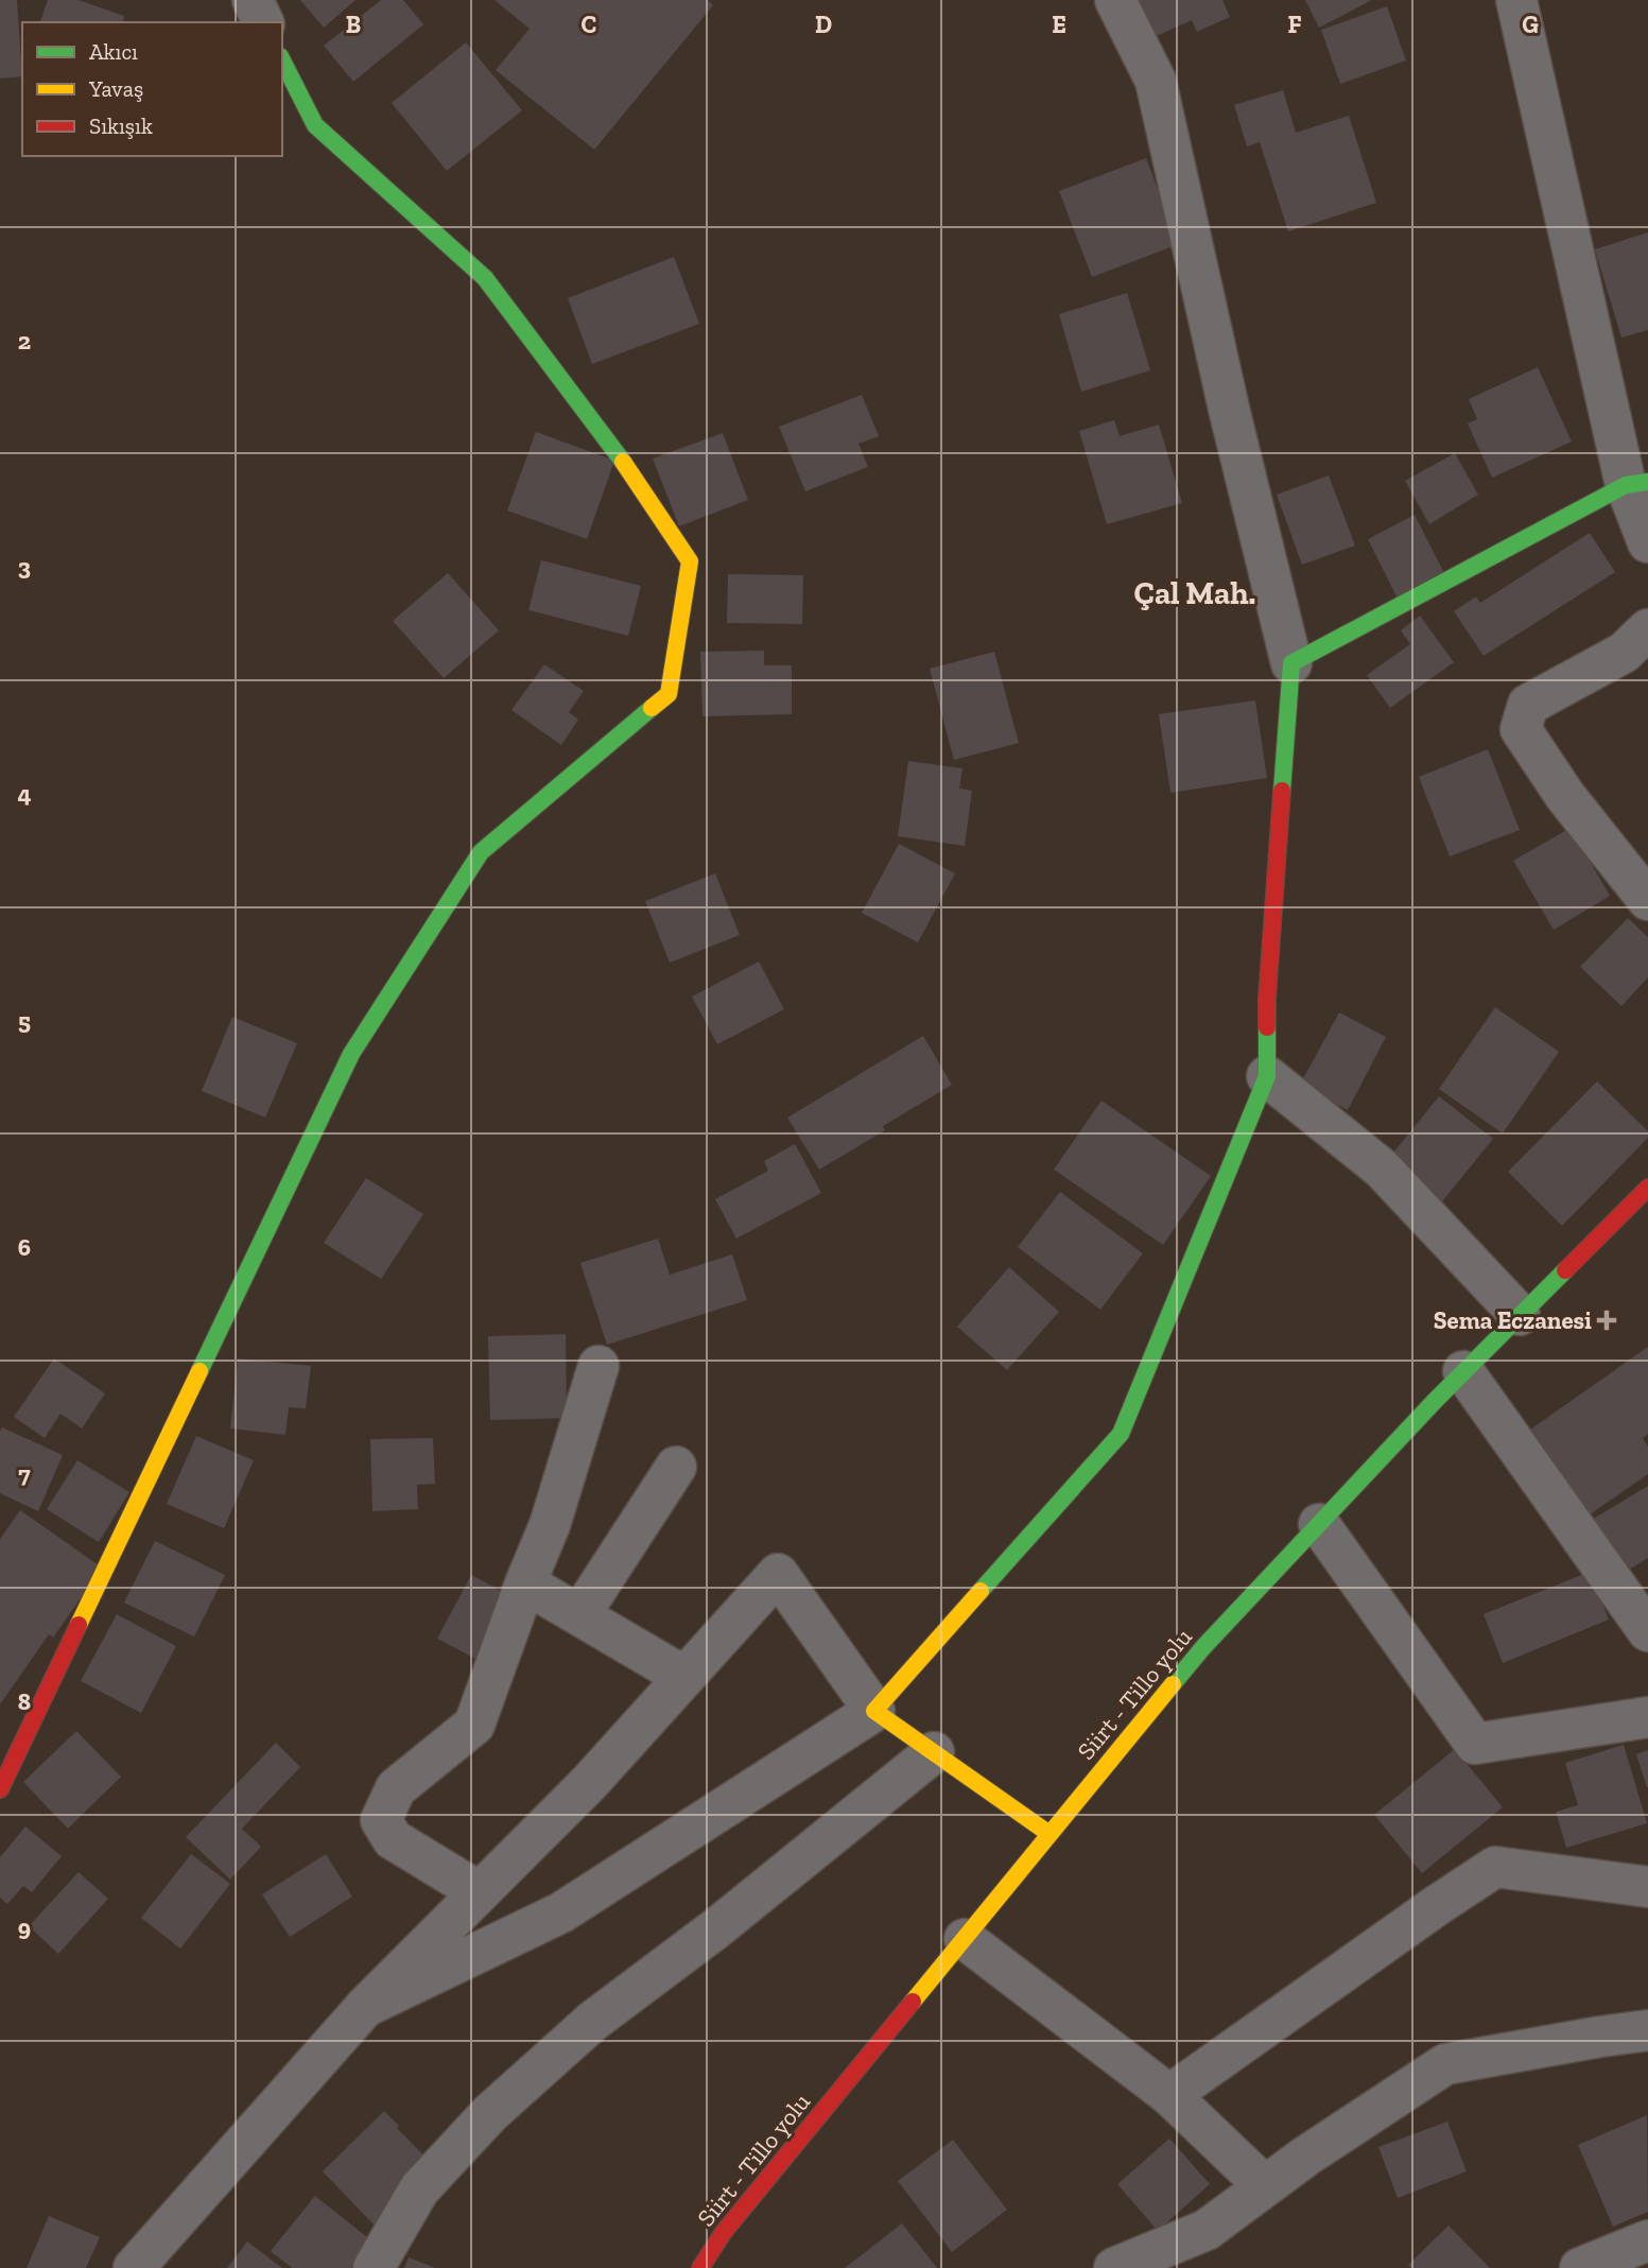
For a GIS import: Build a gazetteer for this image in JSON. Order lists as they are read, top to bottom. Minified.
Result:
{"streets":{"street":["Siirt - Tillo yolu"]},"districts":["Çal Mah."],"places":{"health":["Sema Eczanesi"]},"legend":["Akıcı","Yavaş","Sıkışık"],"grid":{"columns":["B","C","D","E","F","G"],"rows":["2","3","4","5","6","7","8","9"]}}
